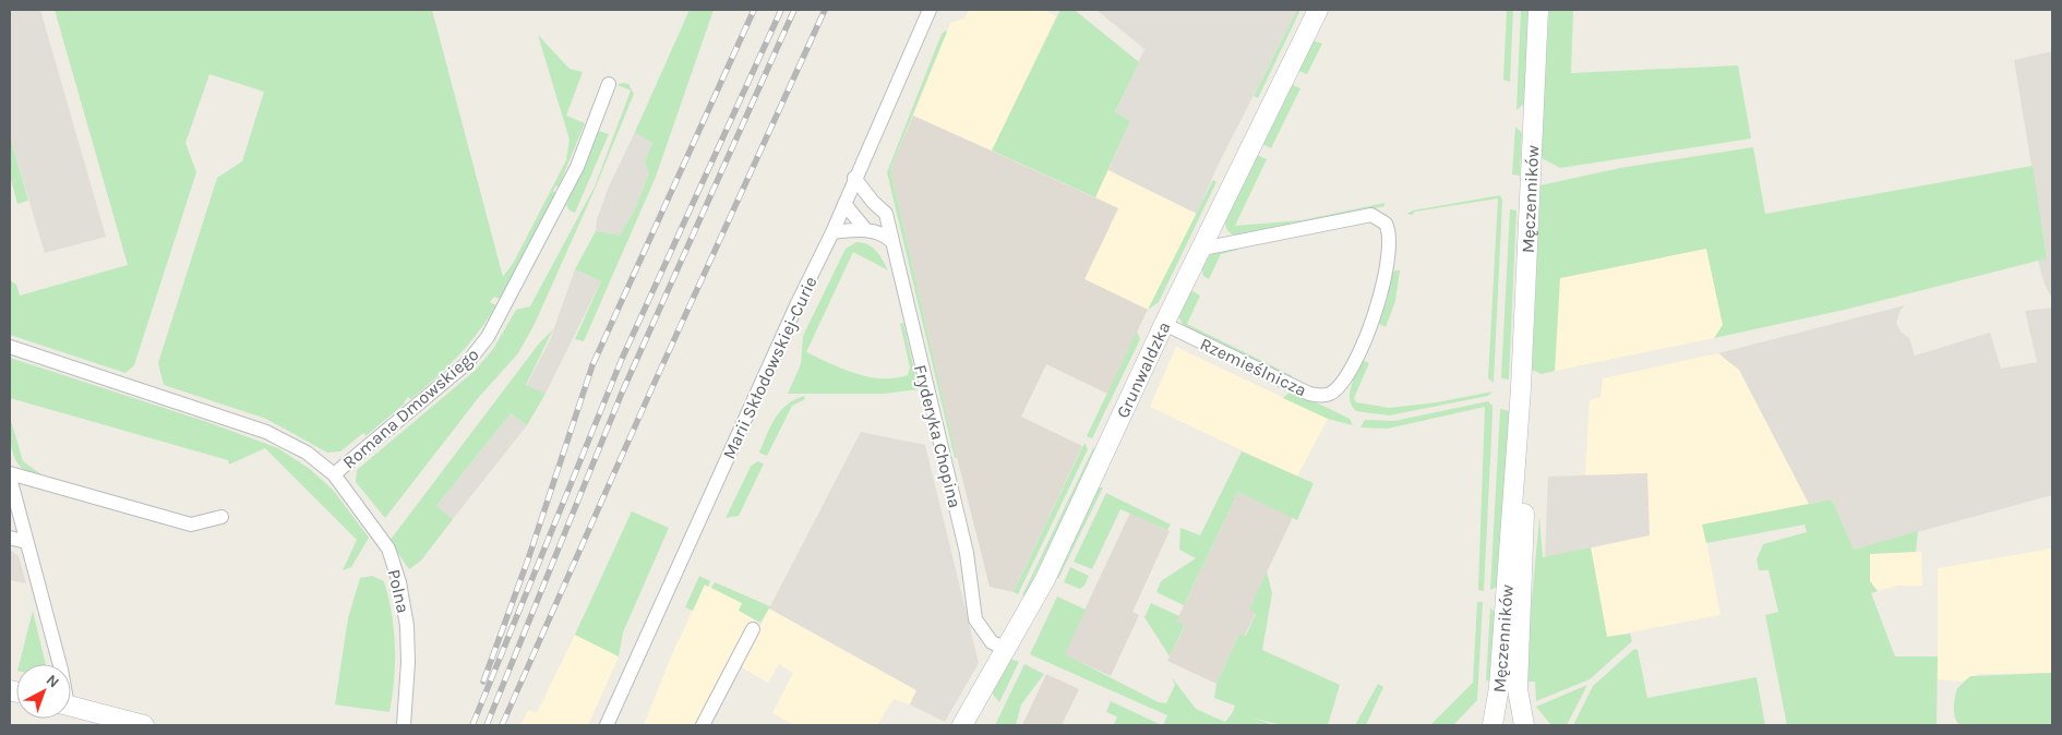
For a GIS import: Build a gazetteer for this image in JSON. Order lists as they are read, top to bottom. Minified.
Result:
{"streets":{"main road":["Męczenników","Grunwaldzka"],"street":["Rzemieślnicza","Marii Skłodowskiej-Curie","Romana Dmowskiego","Fryderyka Chopina","Polna"]},"crossings":[["Rzemieślnicza","Grunwaldzka"],["Marii Skłodowskiej-Curie","Fryderyka Chopina"],["Grunwaldzka","Fryderyka Chopina"],["Romana Dmowskiego","Polna"]],"north":"top right"}
